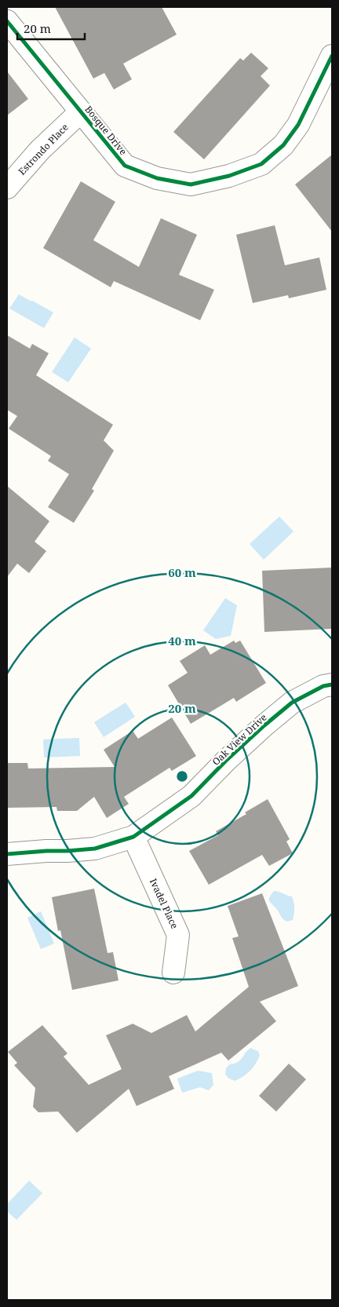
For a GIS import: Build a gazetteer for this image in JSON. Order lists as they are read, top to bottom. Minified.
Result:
{"streets":{"street":["Bosque Drive","Estrondo Place","Oak View Drive","Ivadel Place"]},"crossings":[["Bosque Drive","Estrondo Place"],["Oak View Drive","Ivadel Place"]],"scale_bar":"20 m","rings":["60 m","40 m","20 m"]}
